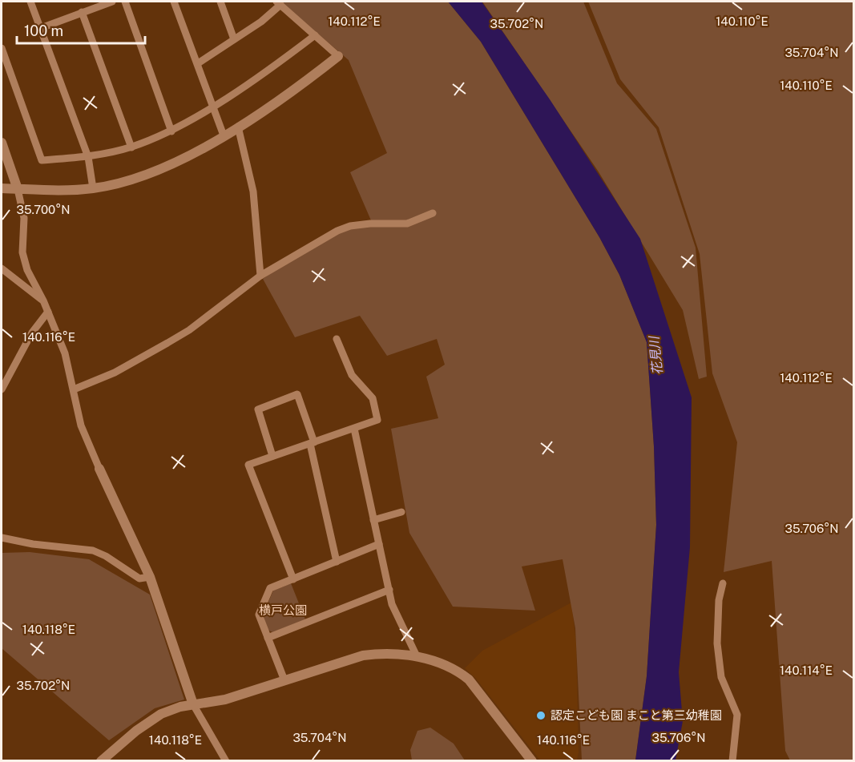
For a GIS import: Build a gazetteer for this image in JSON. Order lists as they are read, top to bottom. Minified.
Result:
{"water":["花見川"],"parks":["横戸公園"],"places":["認定こども園 まこと第三幼稚園"],"scale_bar":"100 m","coordinates":["140.112°E","140.110°E","35.702°N","35.704°N","35.700°N","140.116°E","35.706°N","140.118°E","140.114°E"]}
